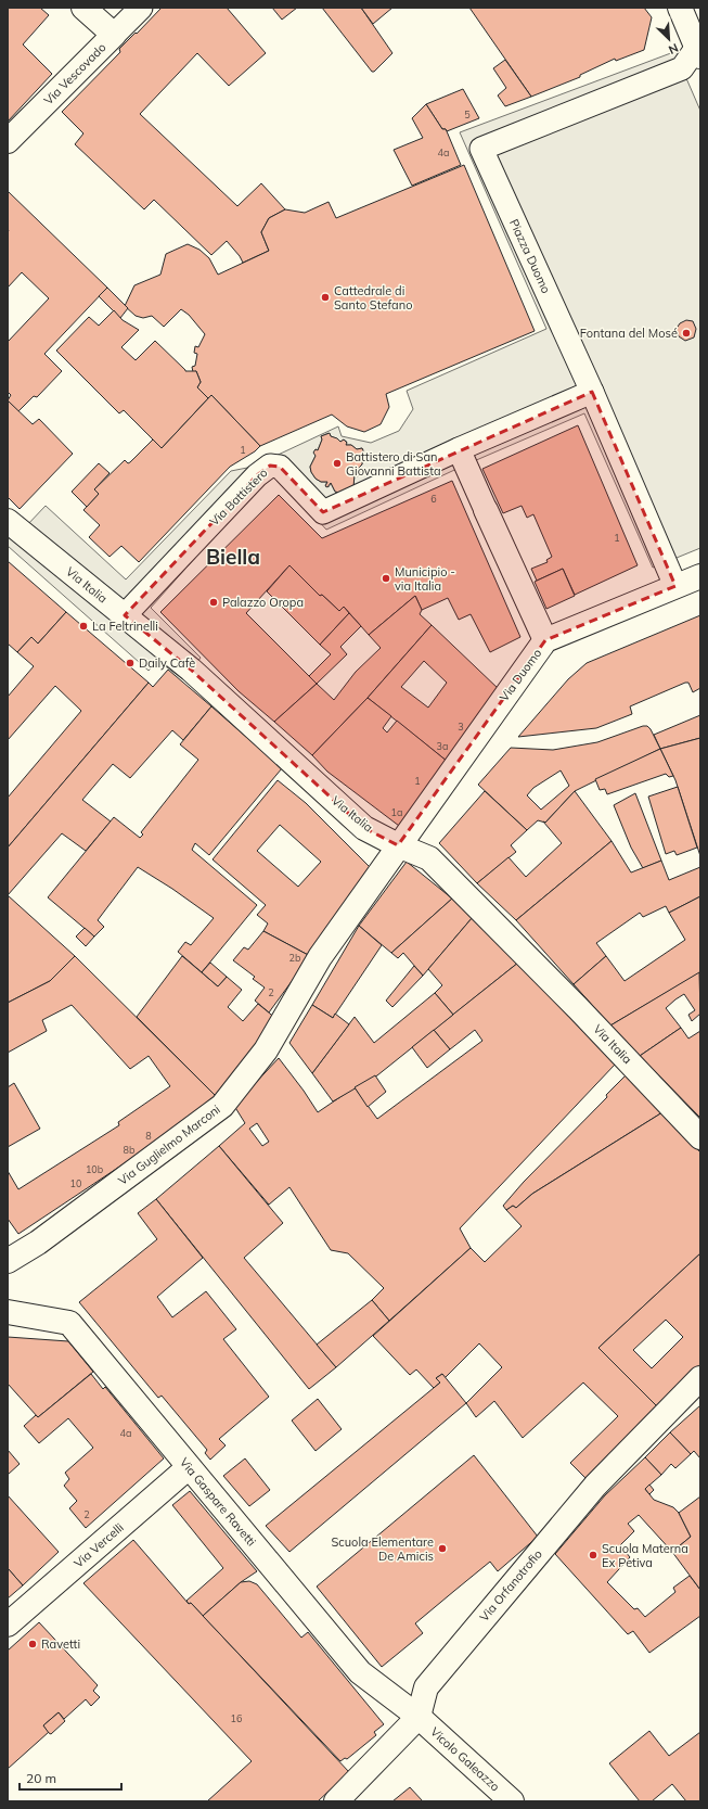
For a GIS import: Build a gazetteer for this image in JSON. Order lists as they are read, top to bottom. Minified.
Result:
{"streets":{"street":["Via Vescovado","Piazza Duomo","Via Battistero","Via Italia","Via Duomo","Via Guglielmo Marconi","Via Gaspare Ravetti","Via Vercelli","Via Orfanotrofio","Vicolo Galeazzo"]},"crossings":[["Piazza Duomo","Via Duomo"],["Via Battistero","Via Italia"],["Via Italia","Via Duomo"],["Via Italia","Via Guglielmo Marconi"],["Via Duomo","Via Guglielmo Marconi"],["Via Gaspare Ravetti","Via Vercelli"],["Via Gaspare Ravetti","Via Orfanotrofio"],["Via Gaspare Ravetti","Vicolo Galeazzo"],["Via Orfanotrofio","Vicolo Galeazzo"]],"districts":["Biella"],"places":["Cattedrale di Santo Stefano","Fontana del Mosé","Battistero di San Giovanni Battista","Municipio - via Italia","Palazzo Oropa","La Feltrinelli","Daily Cafè","Scuola Elementare De Amicis","Scuola Materna Ex Petiva","Ravetti"],"house_numbers":["5","4a","1","6","1","3","3a","1","1a","2b","2","8","8b","10b","10","4a","2","16"],"scale_bar":"20 m","north":"bottom right"}
